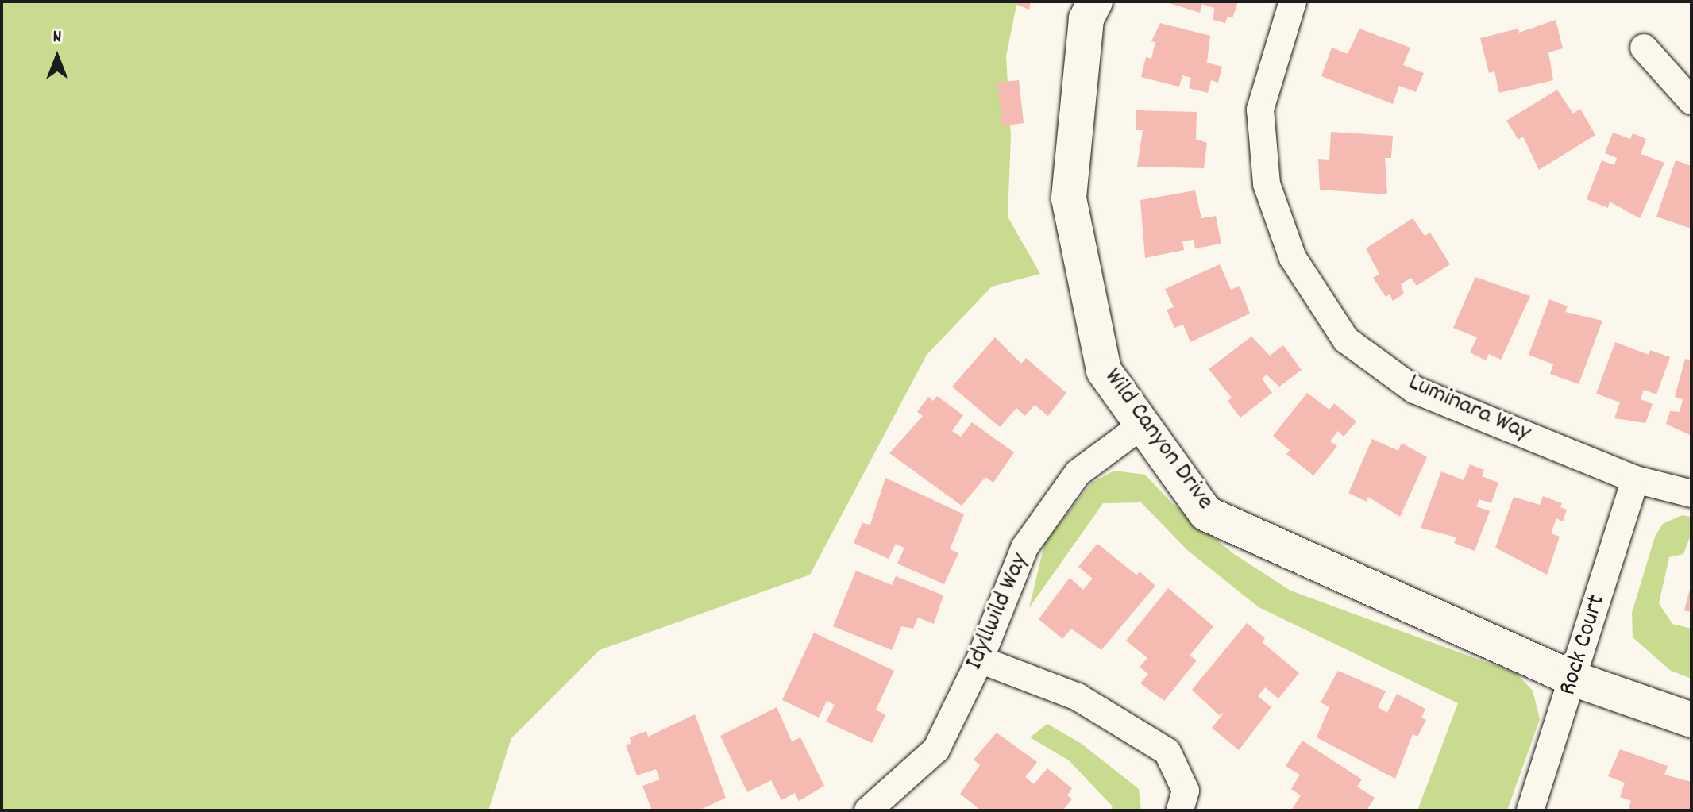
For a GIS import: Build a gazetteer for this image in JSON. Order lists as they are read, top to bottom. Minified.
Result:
{"streets":{"street":["Luminara Way","Wild Canyon Drive","Idyllwild Way","Rock Court"]},"crossings":[["Luminara Way","Rock Court"],["Wild Canyon Drive","Idyllwild Way"],["Wild Canyon Drive","Rock Court"]],"north":"top"}
